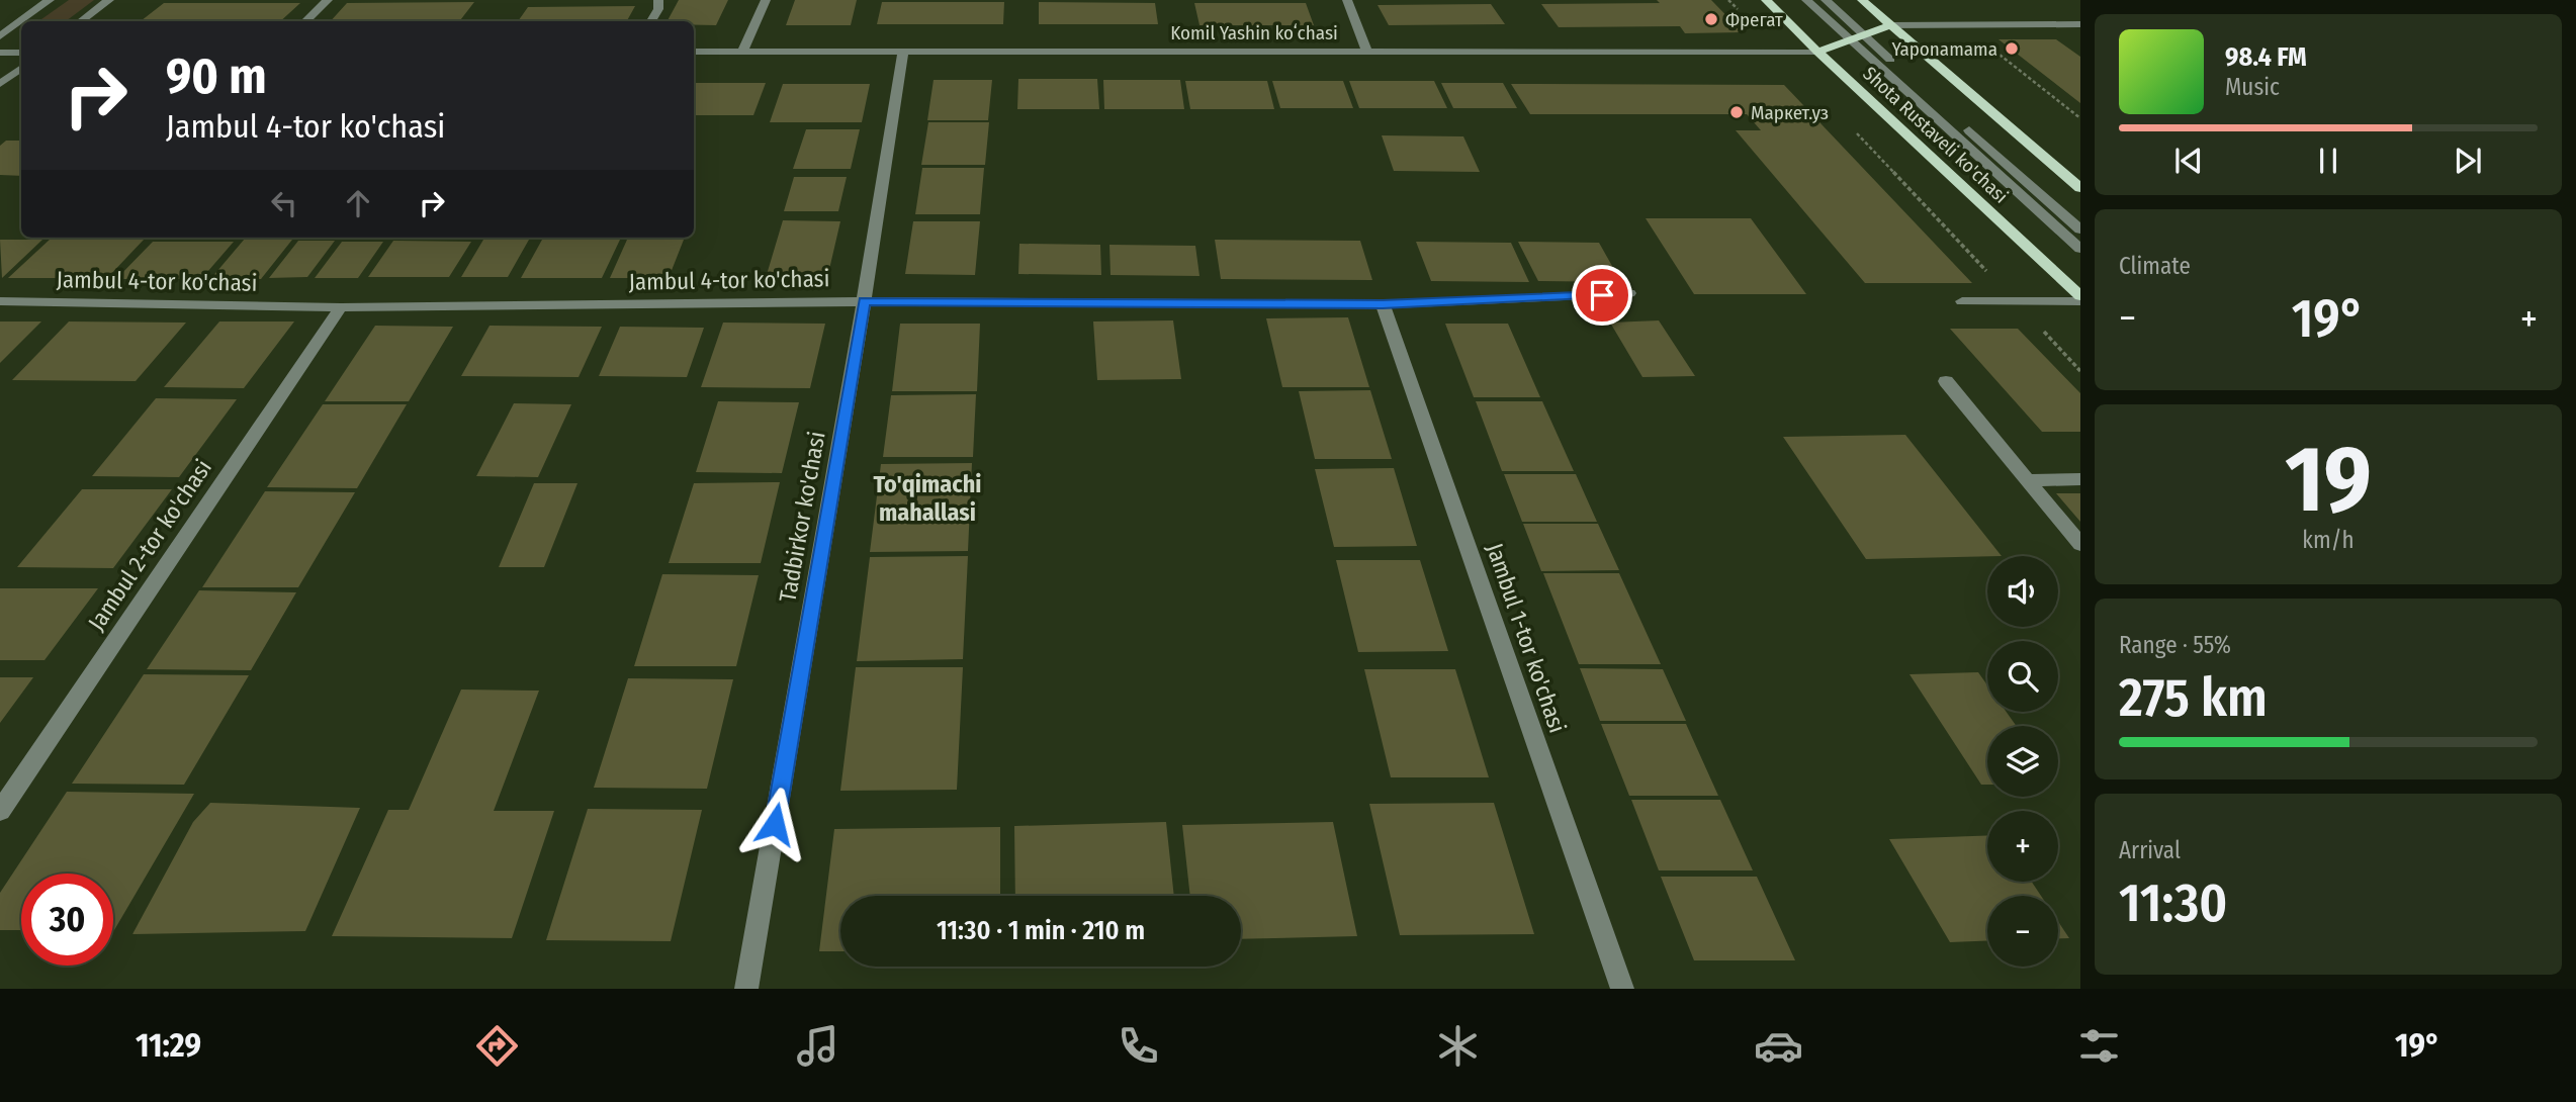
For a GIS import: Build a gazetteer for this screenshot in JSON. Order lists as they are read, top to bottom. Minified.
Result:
{"streets":{"main road":["Shota Rustaveli ko'chasi"],"street":["Komil Yashin koʻchasi","Jambul 4-tor ko'chasi","Tadbirkor ko'chasi","Jambul 2-tor ko'chasi","Jambul 1-tor ko'chasi"]},"crossings":[["Komil Yashin koʻchasi","Shota Rustaveli ko'chasi"],["Komil Yashin koʻchasi","Tadbirkor ko'chasi"],["Jambul 4-tor ko'chasi","Tadbirkor ko'chasi"],["Jambul 4-tor ko'chasi","Jambul 2-tor ko'chasi"],["Jambul 4-tor ko'chasi","Jambul 1-tor ko'chasi"]],"districts":["To'qimachi mahallasi"],"places":["Фрегат","Yaponamama","Маркет.уз"],"page":{"turn":["90 m","Jambul 4-tor ko'chasi"],"song":["98.4 FM","Music"],"tile":["Climate",["19","km/h"],["Range · 55%","275 km"],["Arrival","11:30"]],"heat":["−","19°","+"],"map_buttons":["+","−"],"limit":"30","trip":"11:30 · 1 min · 210 m","tabs":["11:29","19°"]}}
